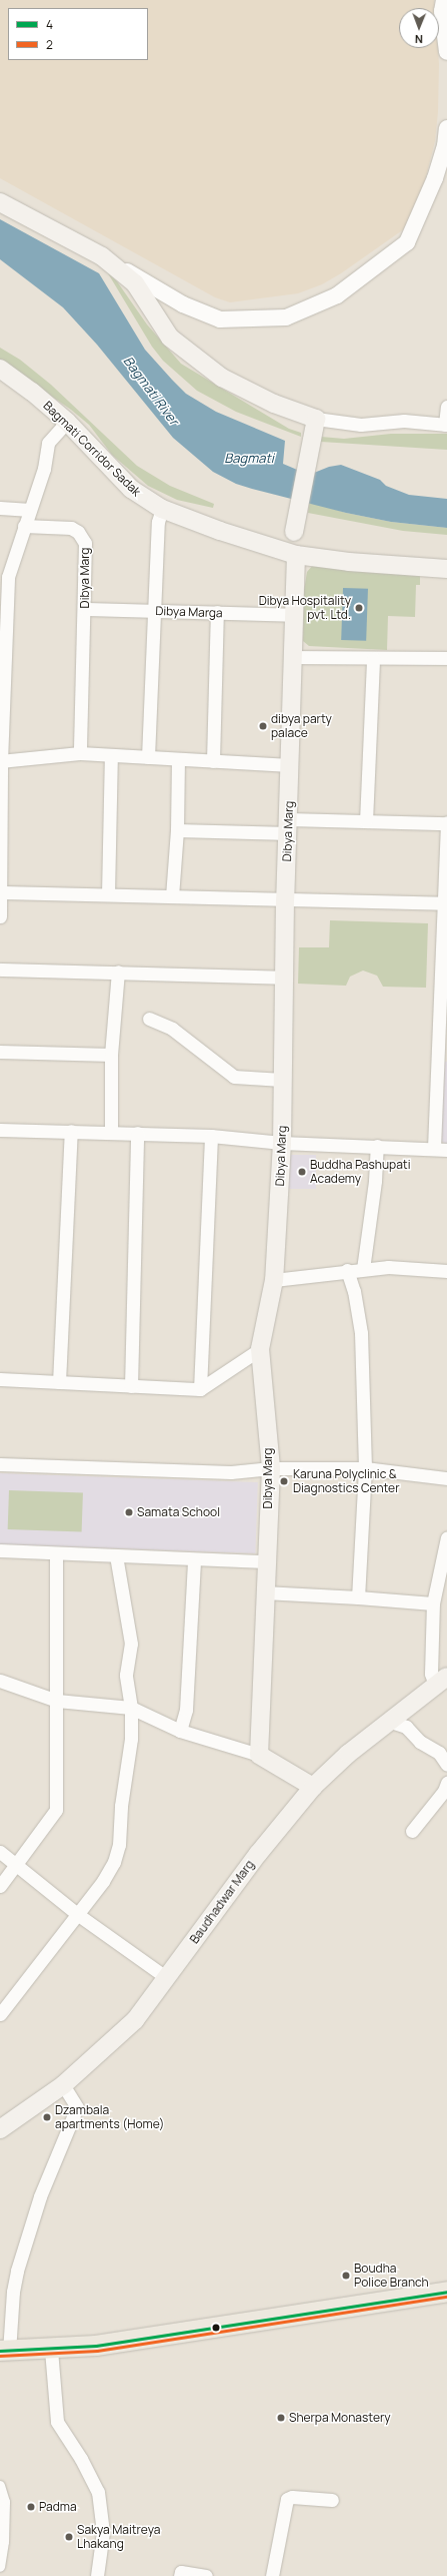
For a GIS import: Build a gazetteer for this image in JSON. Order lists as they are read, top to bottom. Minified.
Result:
{"streets":{"main road":["Bagmati Corridor Sadak","Dibya Marg","Baudhadwar Marg"],"street":["Dibya Marga"]},"crossings":[["Bagmati Corridor Sadak","Dibya Marg"],["Dibya Marg","Dibya Marga"]],"water":["Bagmati River","Bagmati"],"places":["Dibya Hospitality pvt. Ltd.","dibya party palace","Buddha Pashupati Academy","Karuna Polyclinic & Diagnostics Center","Samata School","Dzambala apartments (Home)","Boudha Police Branch","Sherpa Monastery","Padma","Sakya Maitreya Lhakang"],"lines":["transit line 4","transit line 2"],"legend":["4","2"],"north":"bottom"}
